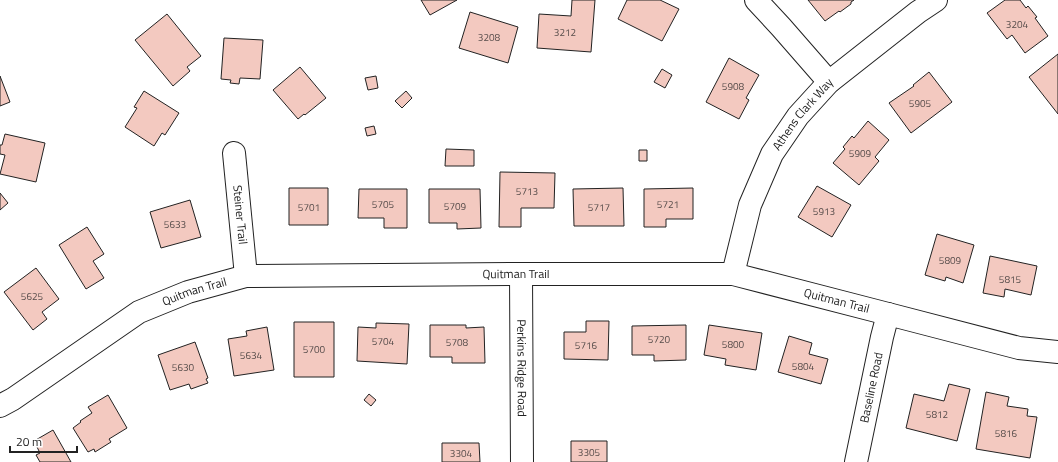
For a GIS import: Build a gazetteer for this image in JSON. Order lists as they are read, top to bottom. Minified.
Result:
{"streets":{"street":["Athens Clark Way","Steiner Trail","Quitman Trail","Perkins Ridge Road","Baseline Road"]},"crossings":[["Athens Clark Way","Quitman Trail"],["Steiner Trail","Quitman Trail"],["Quitman Trail","Perkins Ridge Road"],["Quitman Trail","Baseline Road"]],"house_numbers":["3204","3212","3208","5908","5905","5909","5713","5705","5721","5709","5701","5717","5913","5633","5809","5815","5625","5720","5704","5708","5800","5716","5700","5634","5804","5630","5812","5816","3305","3304"],"scale_bar":"20 m"}
